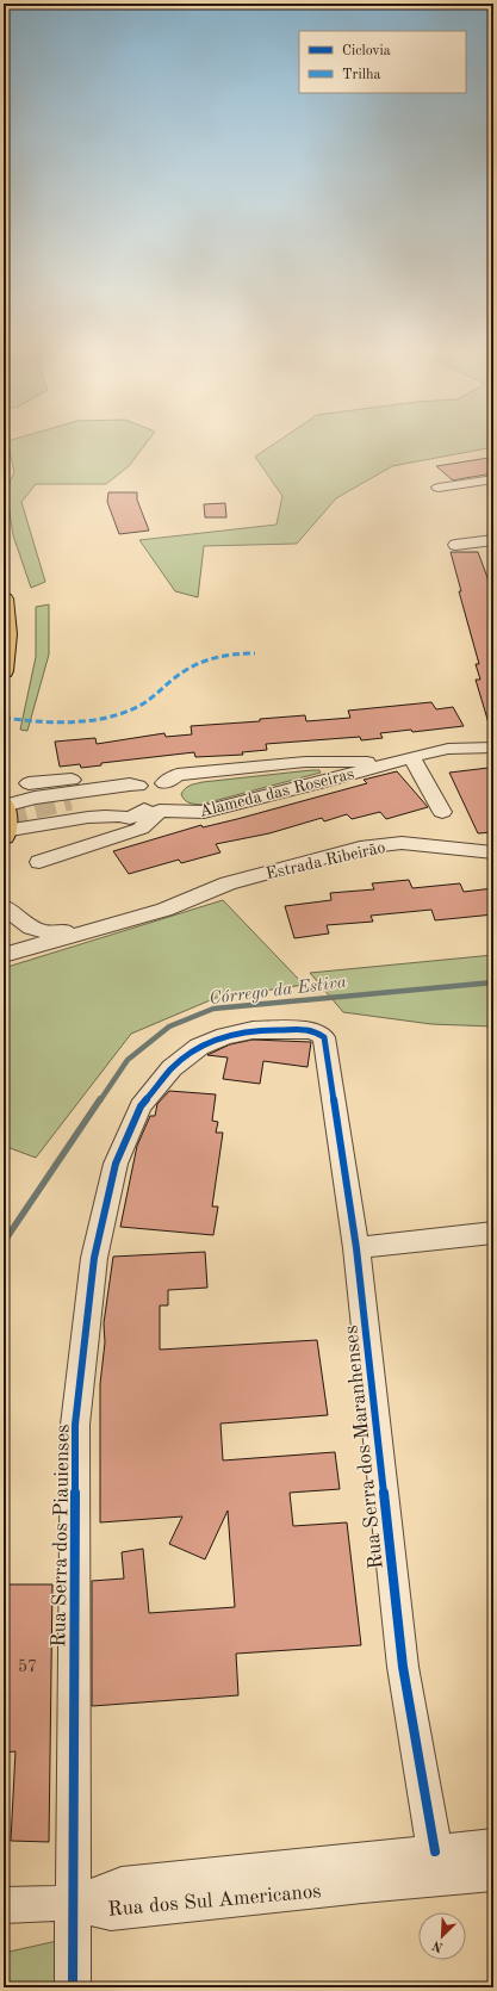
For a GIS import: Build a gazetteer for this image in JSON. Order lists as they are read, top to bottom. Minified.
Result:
{"streets":{"street":["Alameda das Roseiras","Estrada Ribeirão","Rua Serra dos Maranhenses","Rua Serra dos Piauienses","Rua dos Sul Americanos"]},"crossings":[["Rua Serra dos Maranhenses","Rua Serra dos Piauienses"],["Rua Serra dos Maranhenses","Rua dos Sul Americanos"],["Rua Serra dos Piauienses","Rua dos Sul Americanos"]],"water":["Córrego da Estiva"],"house_numbers":["57"],"legend":["Ciclovia","Trilha"],"north":"bottom left"}
